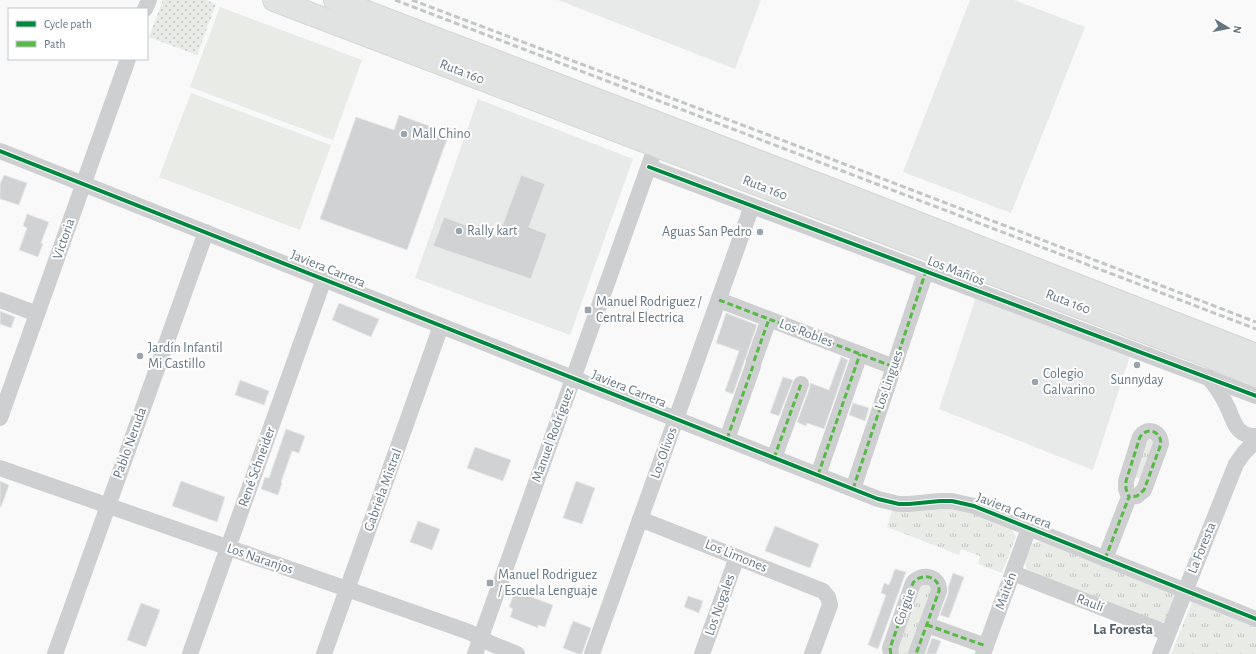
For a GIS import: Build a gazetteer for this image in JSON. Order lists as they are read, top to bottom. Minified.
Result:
{"streets":{"highway":["Ruta 160"],"street":["Victoria","Javiera Carrera","Los Mañíos","Los Robles","Los Lingues","Manuel Rodríguez","Pablo Neruda","Los Olivos","René Schneider","Gabriela Mistral","La Foresta","Los Limones","Los Naranjos","Maitén","Raulí","Los Nogales","Coigüe"]},"crossings":[["Ruta 160","Los Mañíos"],["Ruta 160","Manuel Rodríguez"],["Victoria","Javiera Carrera"],["Javiera Carrera","Los Lingues"],["Javiera Carrera","Manuel Rodríguez"],["Javiera Carrera","Pablo Neruda"],["Javiera Carrera","Los Olivos"],["Javiera Carrera","René Schneider"],["Javiera Carrera","Gabriela Mistral"],["Javiera Carrera","La Foresta"],["Javiera Carrera","Maitén"],["Los Mañíos","Los Lingues"],["Los Mañíos","Manuel Rodríguez"],["Los Mañíos","Los Olivos"],["Los Mañíos","La Foresta"],["Los Robles","Los Lingues"],["Los Robles","Los Olivos"],["Manuel Rodríguez","Los Naranjos"],["Pablo Neruda","Los Naranjos"],["Los Olivos","Los Limones"],["René Schneider","Los Naranjos"],["Gabriela Mistral","Los Naranjos"],["La Foresta","Raulí"],["Los Limones","Los Nogales"],["Maitén","Raulí"],["Maitén","Coigüe"]],"districts":["La Foresta"],"places":{"other":["Mall Chino","Rally kart","Aguas San Pedro","Jardín Infantil Mi Castillo","Sunnyday","Colegio Galvarino"],"transit":["Manuel Rodriguez / Central Electrica","Manuel Rodriguez / Escuela Lenguaje"]},"legend":["Cycle path","Path"],"north":"right"}
